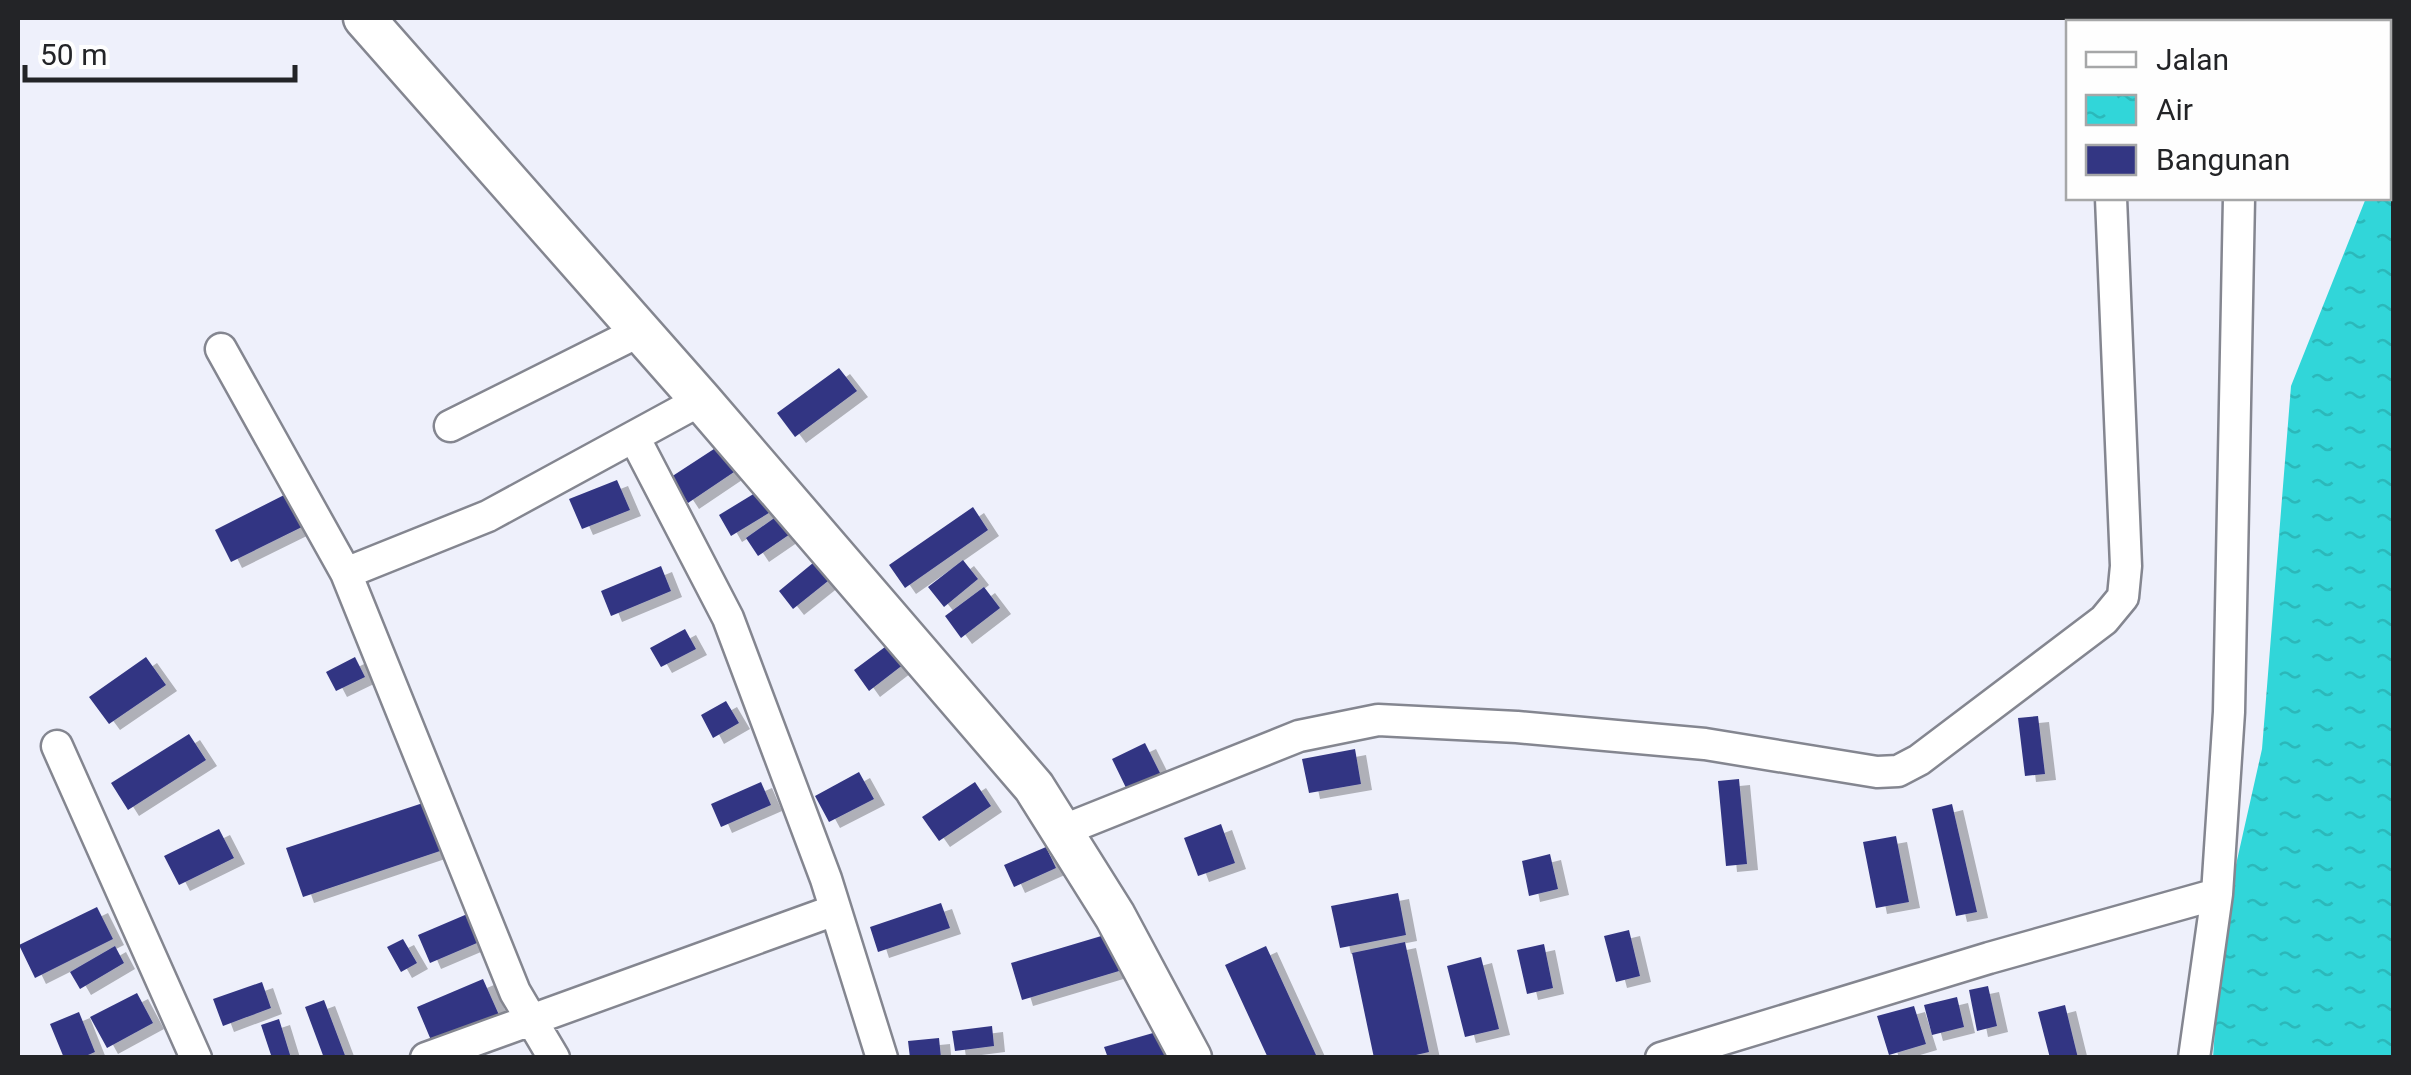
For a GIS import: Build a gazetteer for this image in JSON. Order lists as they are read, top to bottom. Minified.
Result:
{"legend":["Jalan","Air","Bangunan"],"scale_bar":"50 m"}
